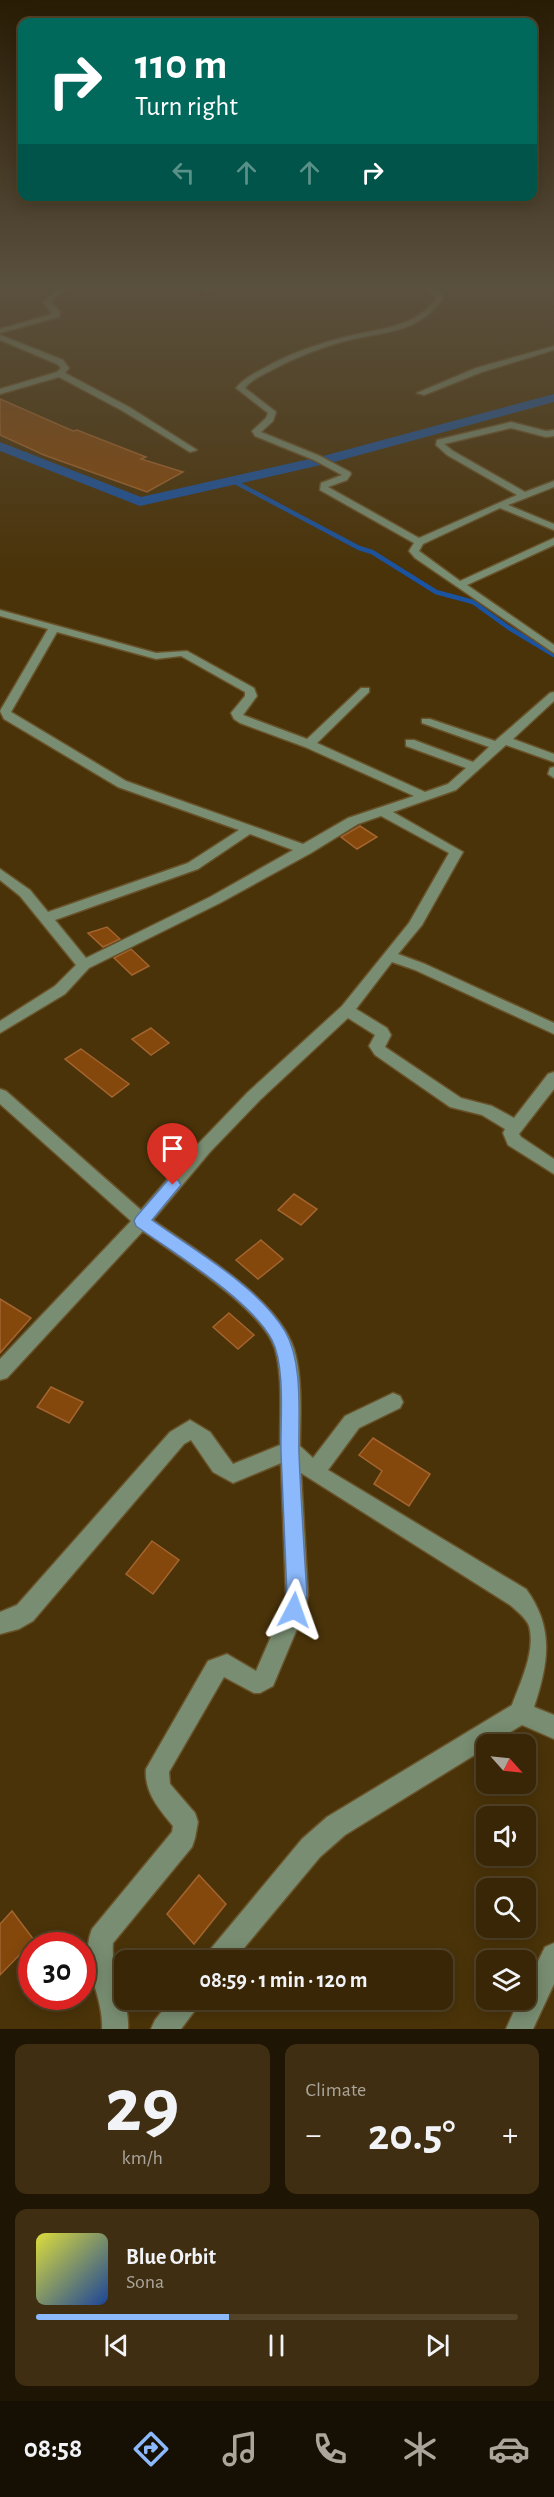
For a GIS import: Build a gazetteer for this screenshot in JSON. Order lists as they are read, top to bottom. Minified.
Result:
{"north":"bottom right","page":{"turn":["110 m","Turn right"],"limit":"30","trip":"08:59 · 1 min · 120 m","tile":[["29","km/h"],"Climate"],"heat":["−","20.5°","+"],"song":["Blue Orbit","Sona"],"tabs":"08:58"}}
